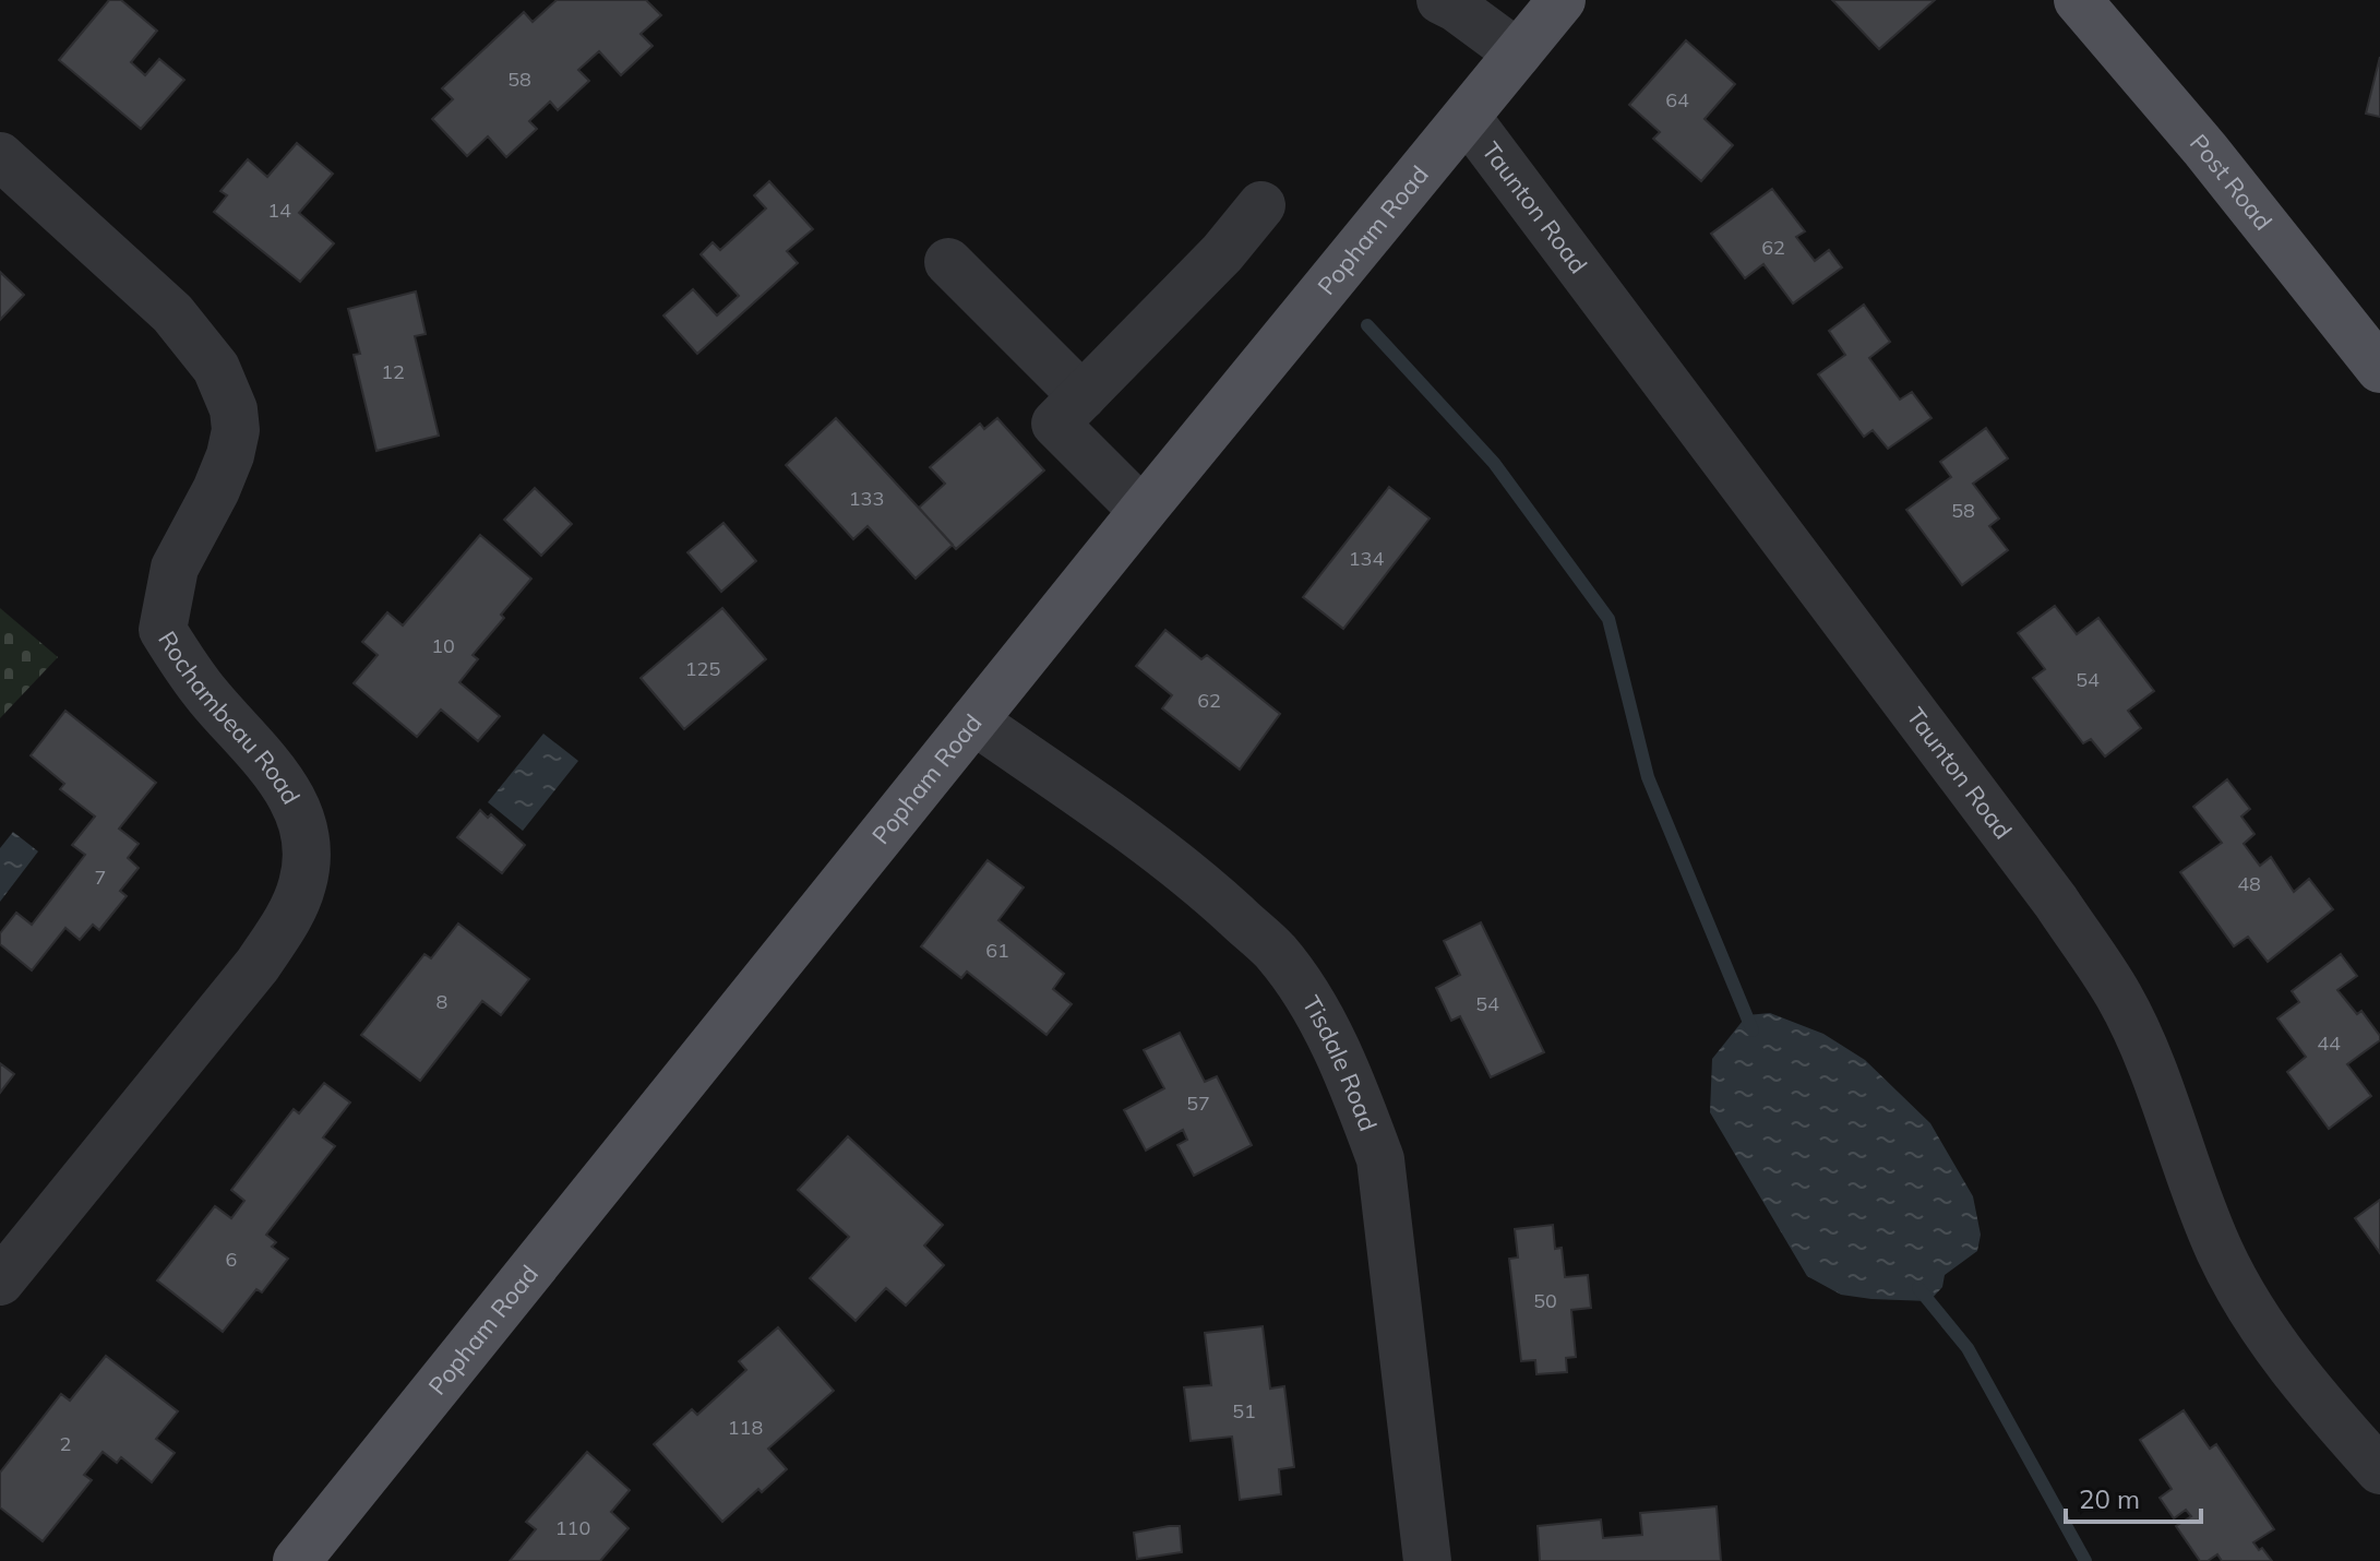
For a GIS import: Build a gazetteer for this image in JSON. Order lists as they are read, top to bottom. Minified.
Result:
{"streets":{"main road":["Post Road","Popham Road"],"street":["Taunton Road","Rochambeau Road","Tisdale Road"]},"crossings":[["Taunton Road","Popham Road"],["Popham Road","Tisdale Road"]],"house_numbers":["58","64","14","62","12","133","58","134","10","125","54","62","7","48","61","8","54","44","57","6","50","51","118","2","110"],"scale_bar":"20 m"}
